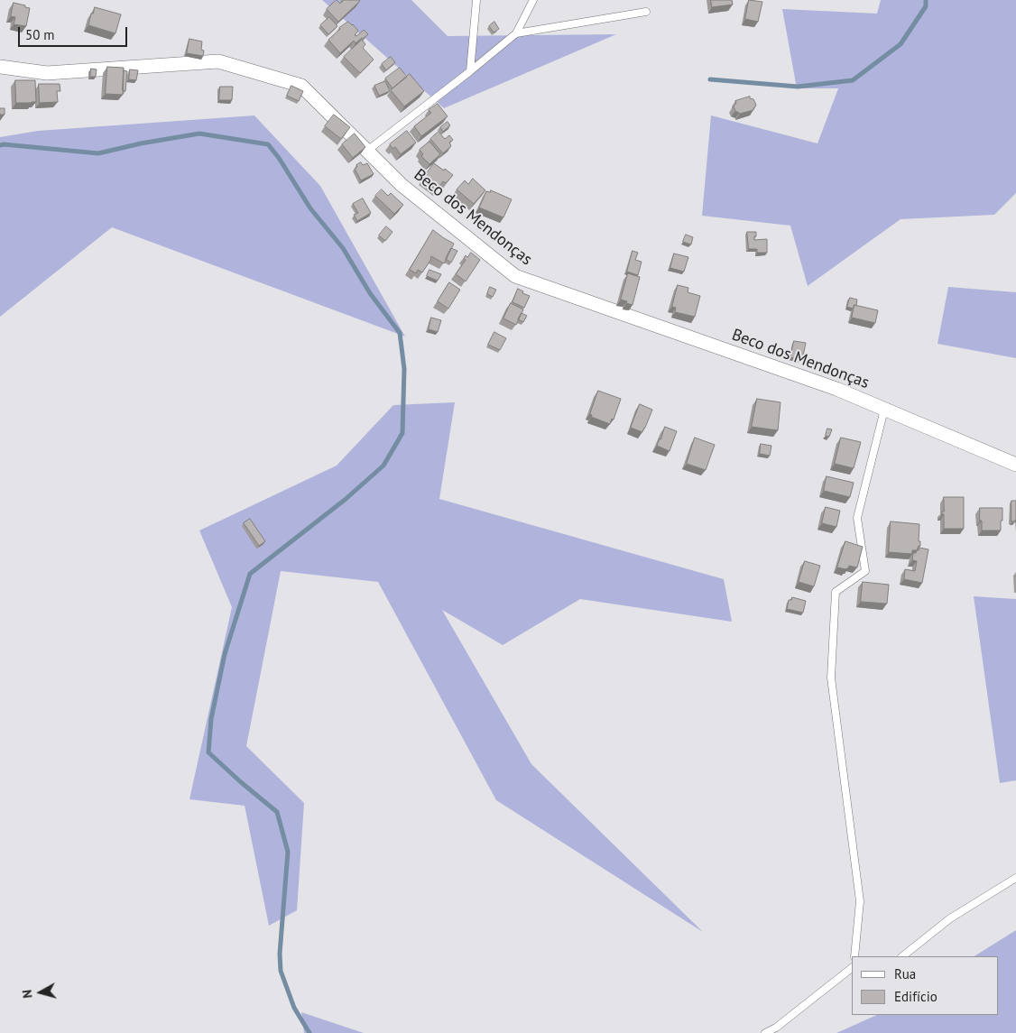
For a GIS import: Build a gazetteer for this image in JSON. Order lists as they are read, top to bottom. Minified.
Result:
{"streets":{"street":["Beco dos Mendonças"]},"legend":["Rua","Edifício"],"scale_bar":"50 m","north":"left"}
